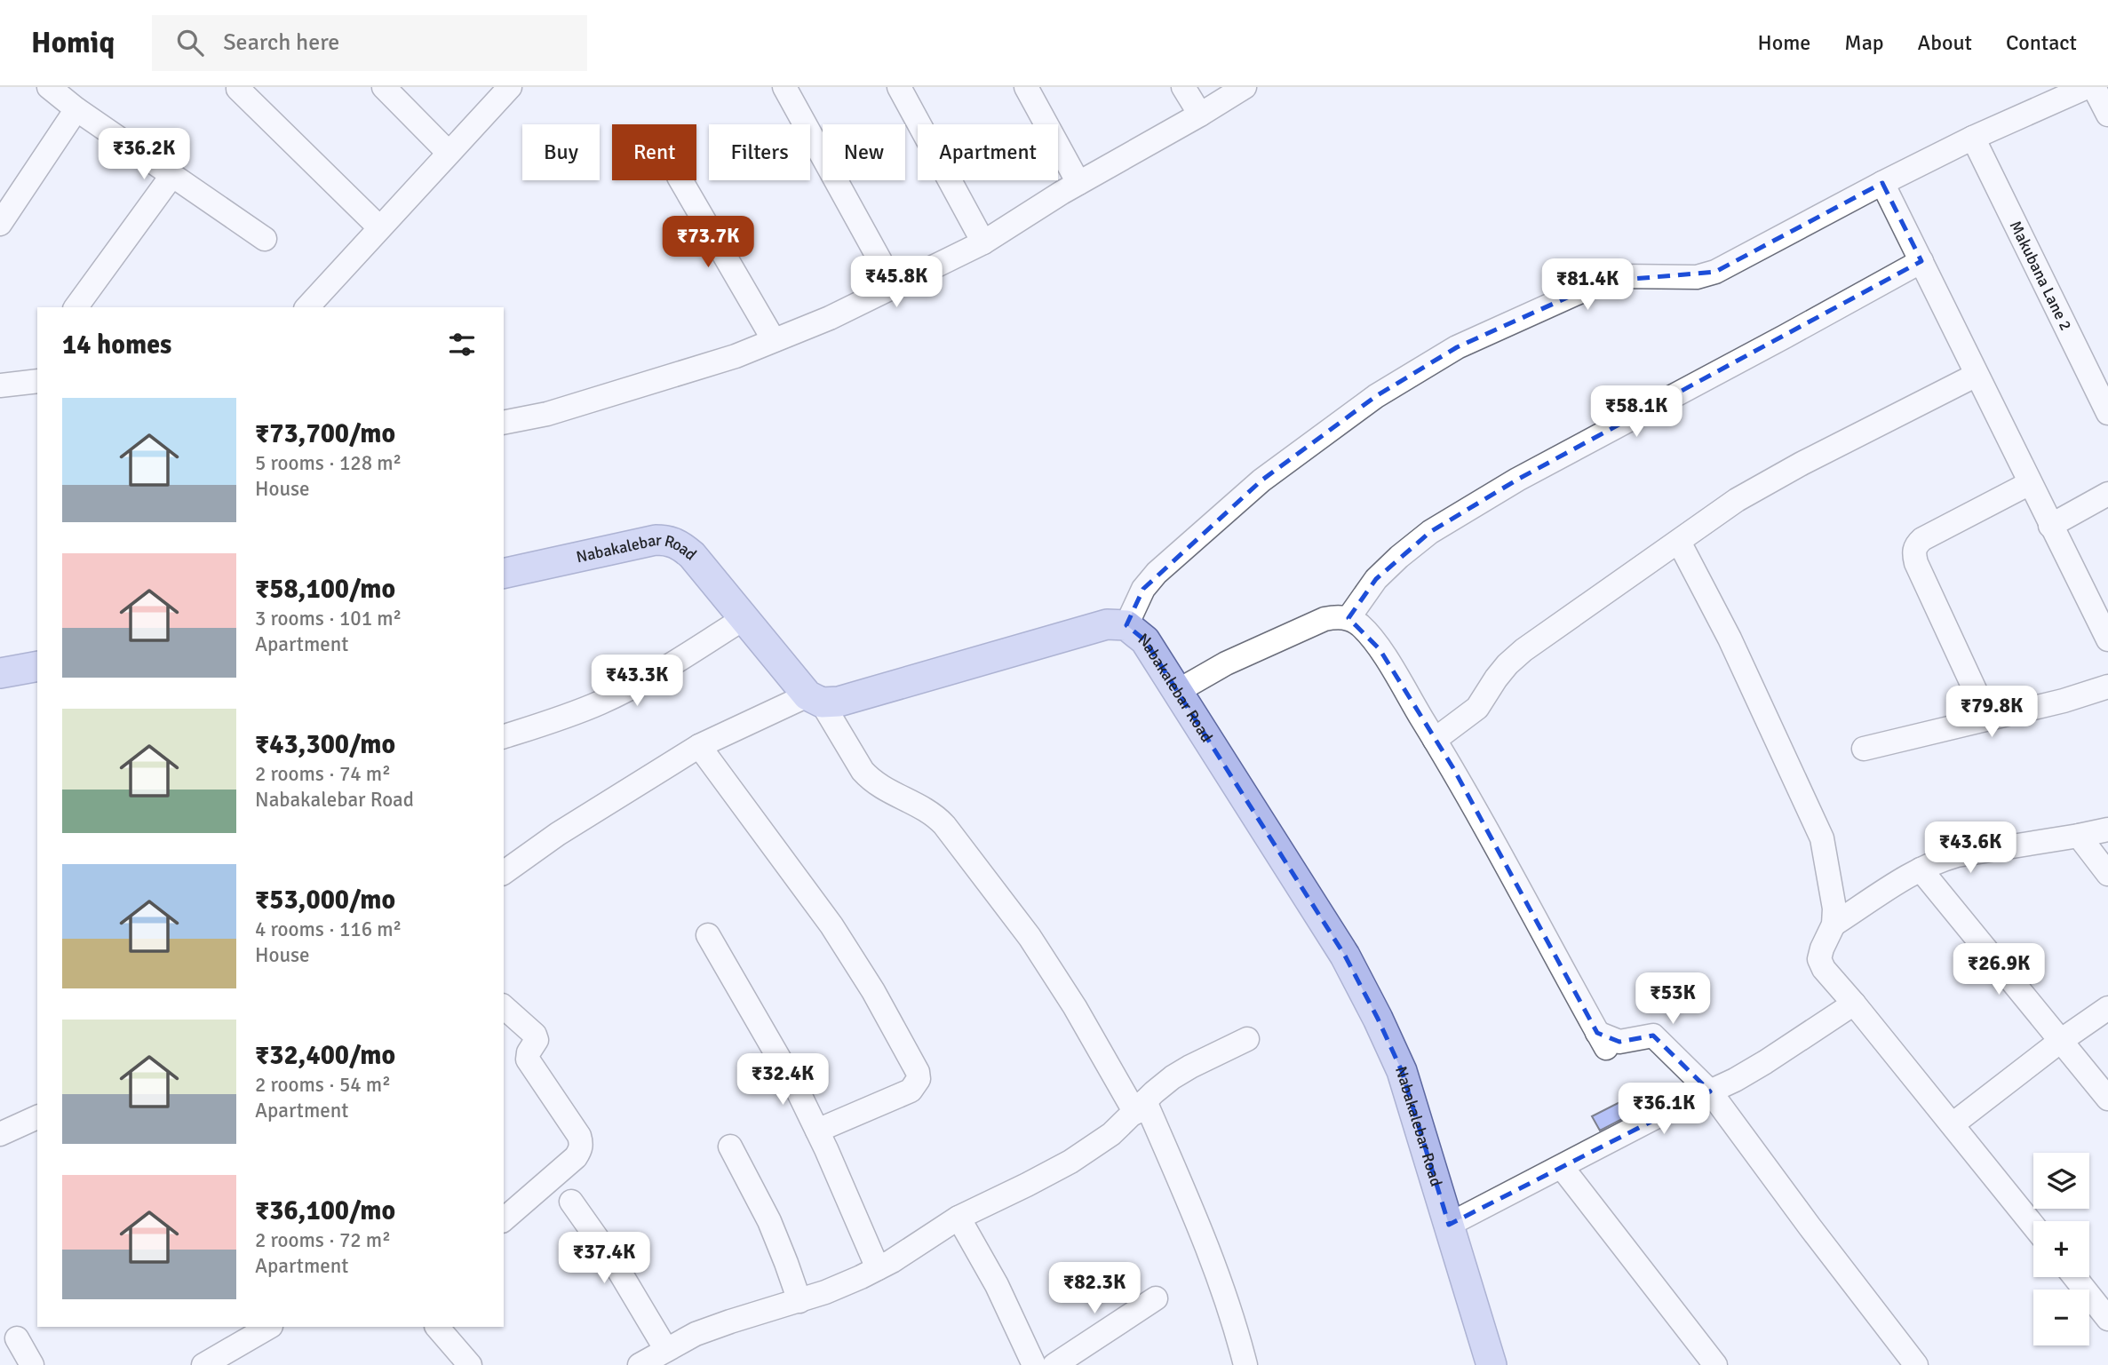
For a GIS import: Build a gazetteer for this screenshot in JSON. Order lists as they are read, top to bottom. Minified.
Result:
{"streets":{"main road":["Nabakalebar Road"],"street":["Makubana Lane 2"]},"page":{"header":"Homiq","search":"Search here","nav":["Home","Map","About","Contact"],"chip":["Buy","Rent","Filters","New","Apartment"],"price":["₹36.2K","₹73.7K","₹45.8K","₹81.4K","₹58.1K","₹43.3K","₹79.8K","₹43.6K","₹26.9K","₹53K","₹32.4K","₹36.1K","₹37.4K","₹82.3K"],"heading":"14 homes","list":[{"name":"₹73,700/mo","note":"5 rooms · 128 m² · House"},{"name":"₹58,100/mo","note":"3 rooms · 101 m² · Apartment"},{"name":"₹43,300/mo","note":"2 rooms · 74 m² · Nabakalebar Road"},{"name":"₹53,000/mo","note":"4 rooms · 116 m² · House"},{"name":"₹32,400/mo","note":"2 rooms · 54 m² · Apartment"},{"name":"₹36,100/mo","note":"2 rooms · 72 m² · Apartment"}],"map_buttons":["+","−"]}}
